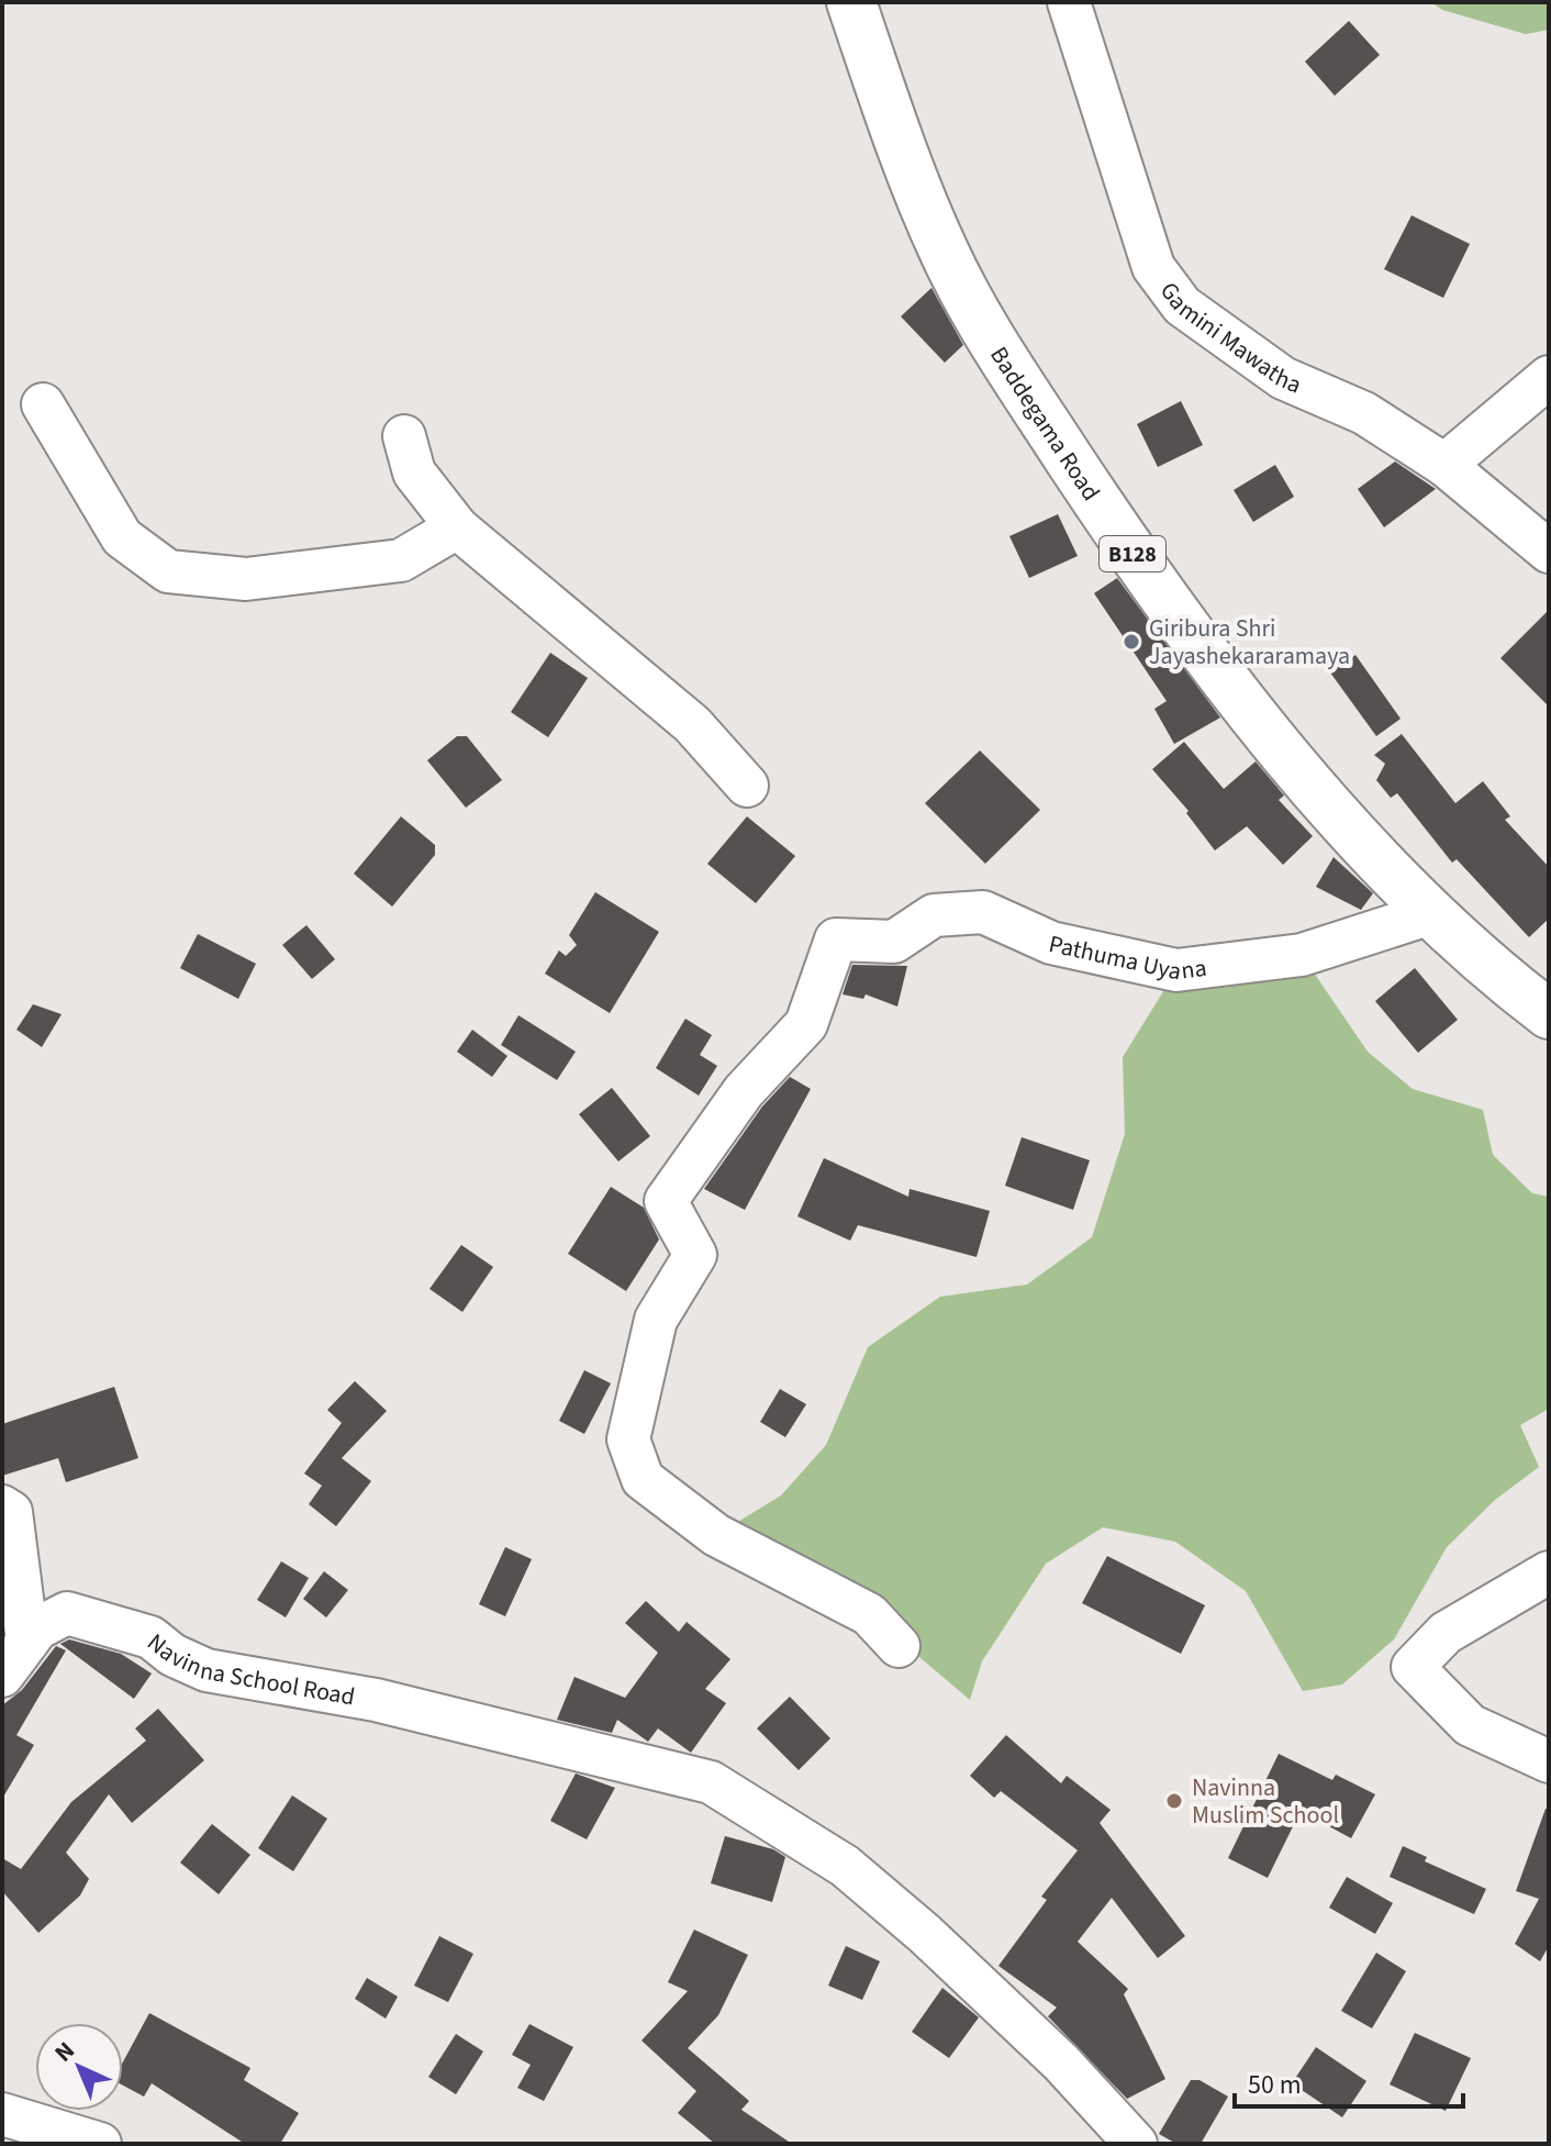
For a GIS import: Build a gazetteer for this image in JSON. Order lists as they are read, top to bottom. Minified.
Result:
{"streets":{"main road":["Baddegama Road","B128"],"street":["Gamini Mawatha","Pathuma Uyana","Navinna School Road"]},"crossings":[["Baddegama Road","Pathuma Uyana"]],"places":["Giribura Shri Jayashekararamaya","Navinna Muslim School"],"scale_bar":"50 m","north":"top left"}
